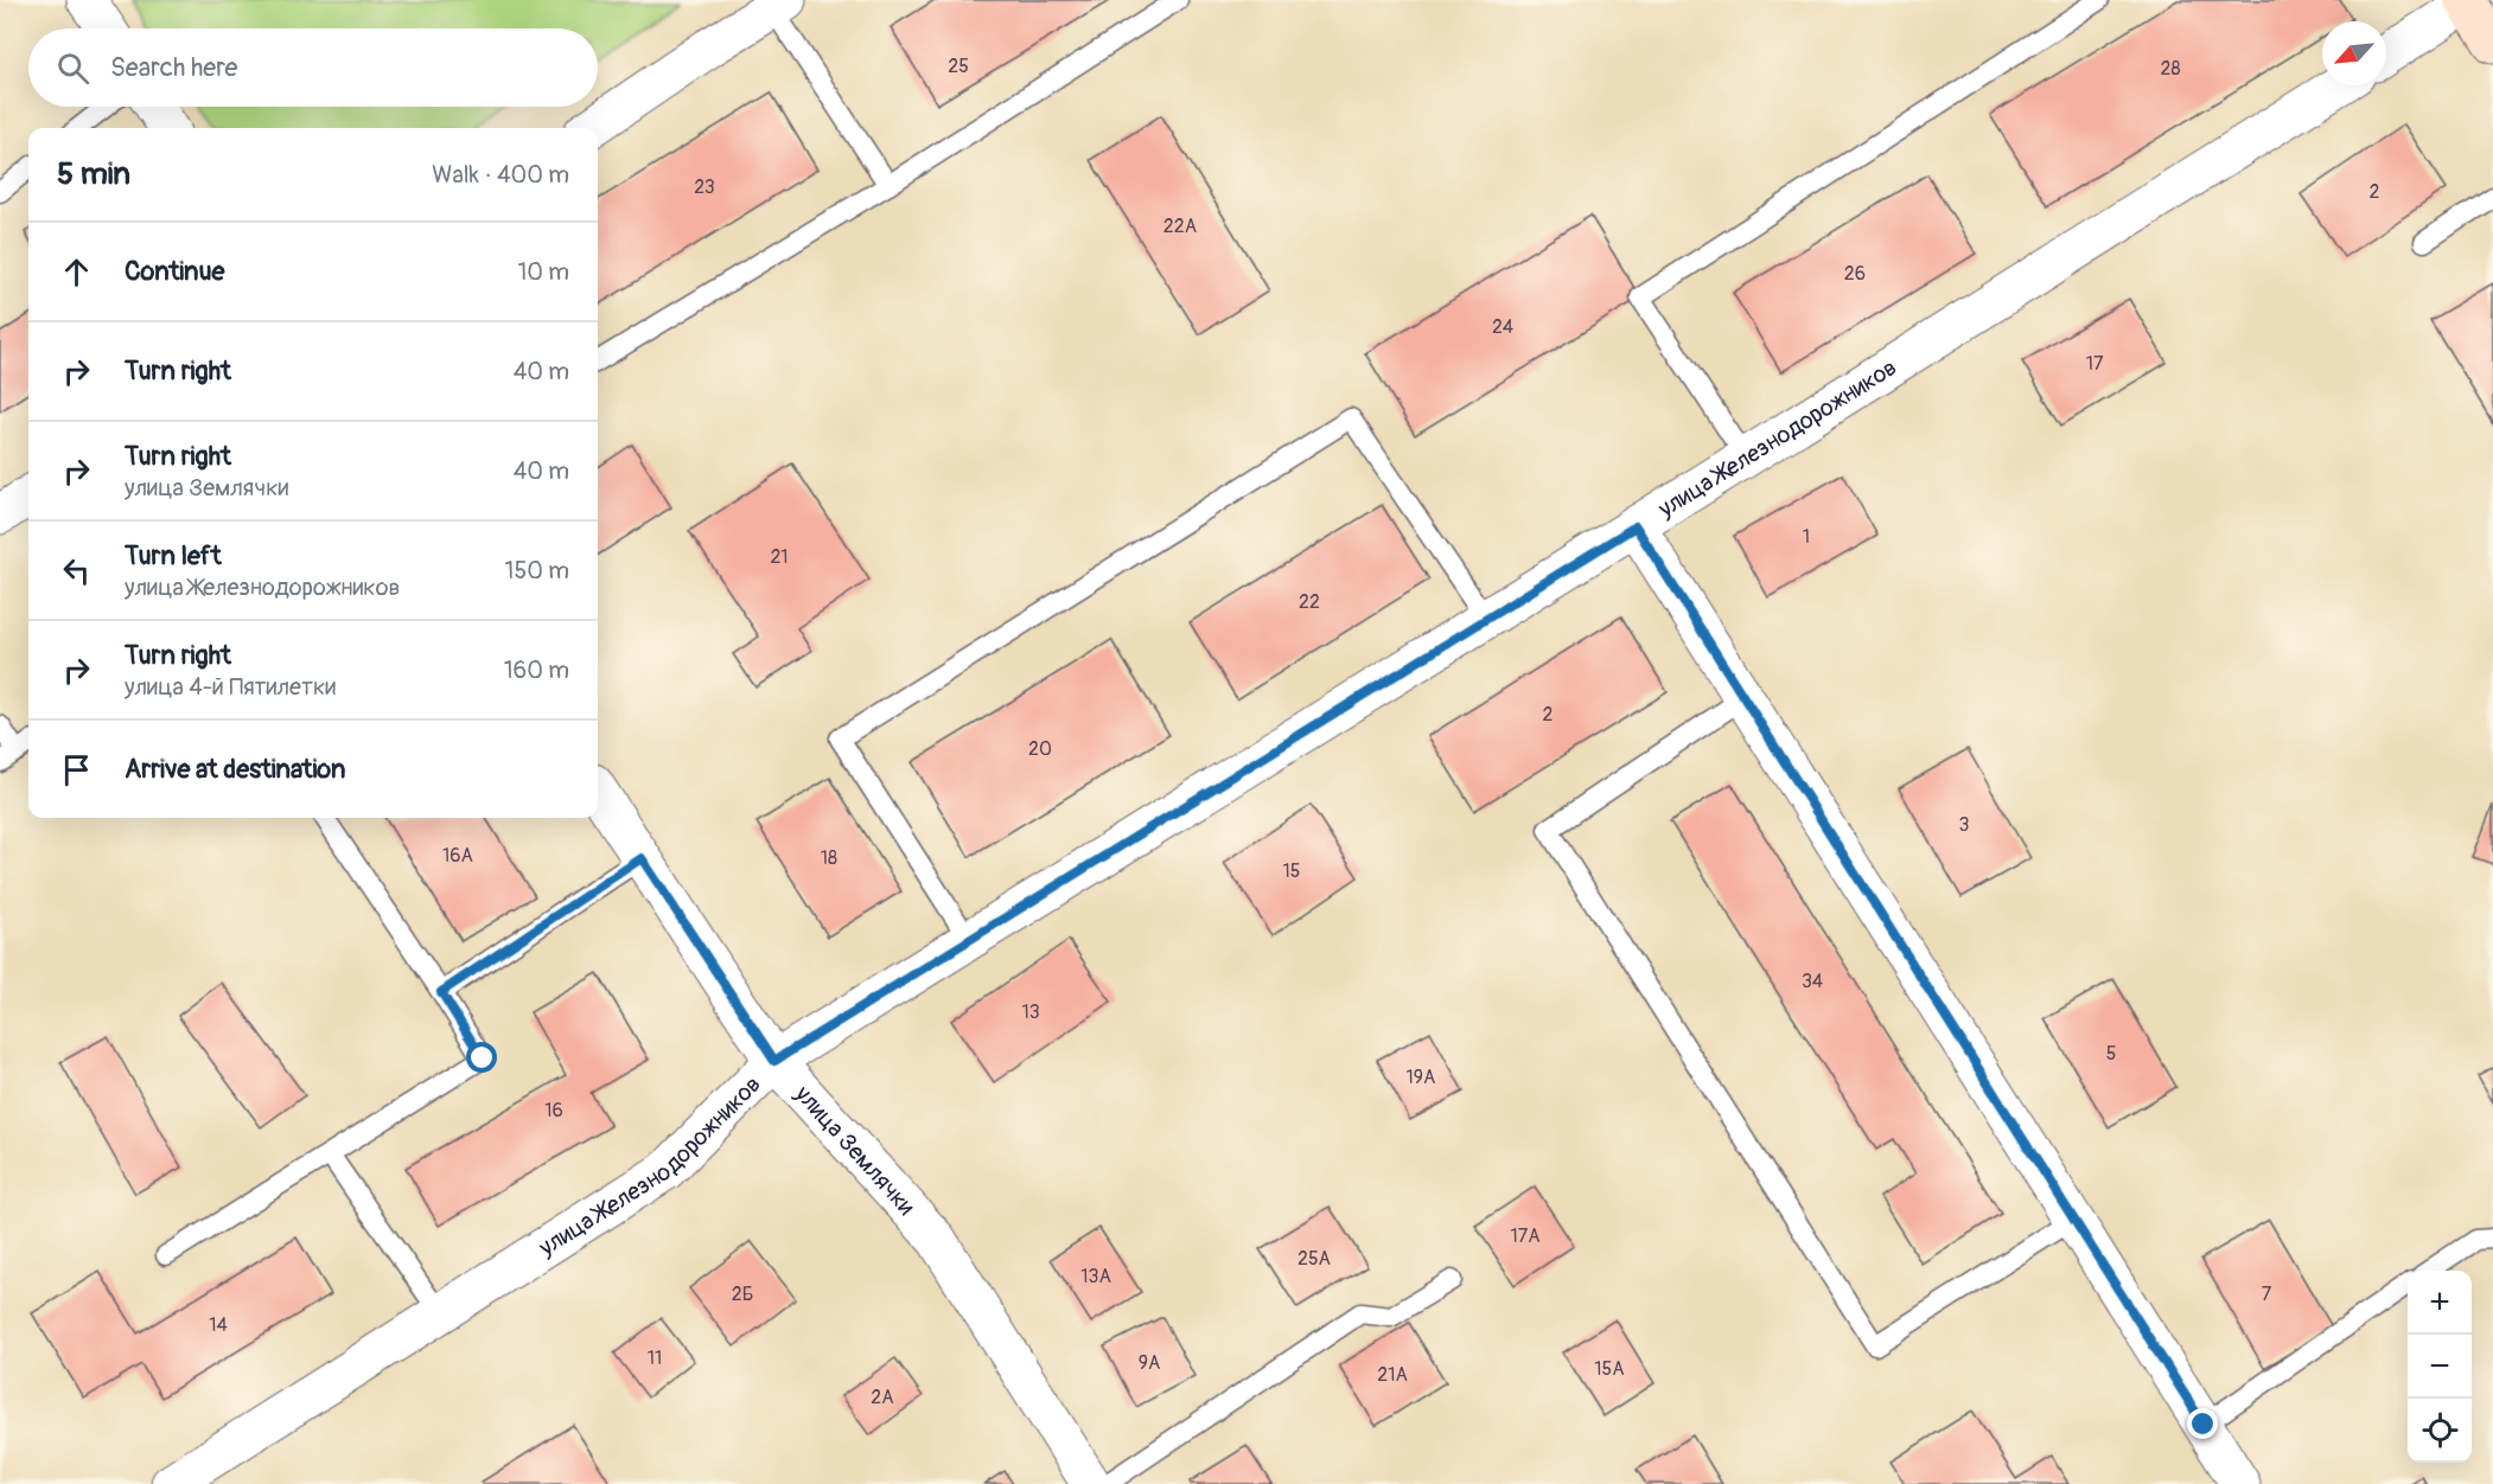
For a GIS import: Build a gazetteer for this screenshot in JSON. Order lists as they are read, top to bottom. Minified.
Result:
{"streets":{"street":["улица Железнодорожников","улица Землячки"]},"crossings":[["улица Железнодорожников","улица Землячки"]],"house_numbers":["25","28","23","2","22А","26","24","17","1","21","22","2","20","3","16А","18","15","34","13","5","19А","16","17А","25А","13А","2Б","7","14","11","9А","15А","21А","2А"],"north":"bottom left","page":{"search":"Search here","heading":["5 min","Walk · 400 m"],"list":[["Continue","10 m"],["Turn right","40 m"],["Turn right","улица Землячки","40 m"],["Turn left","улица Железнодорожников","150 m"],["Turn right","улица 4-й Пятилетки","160 m"],"Arrive at destination"],"map_buttons":["+","−"]}}
